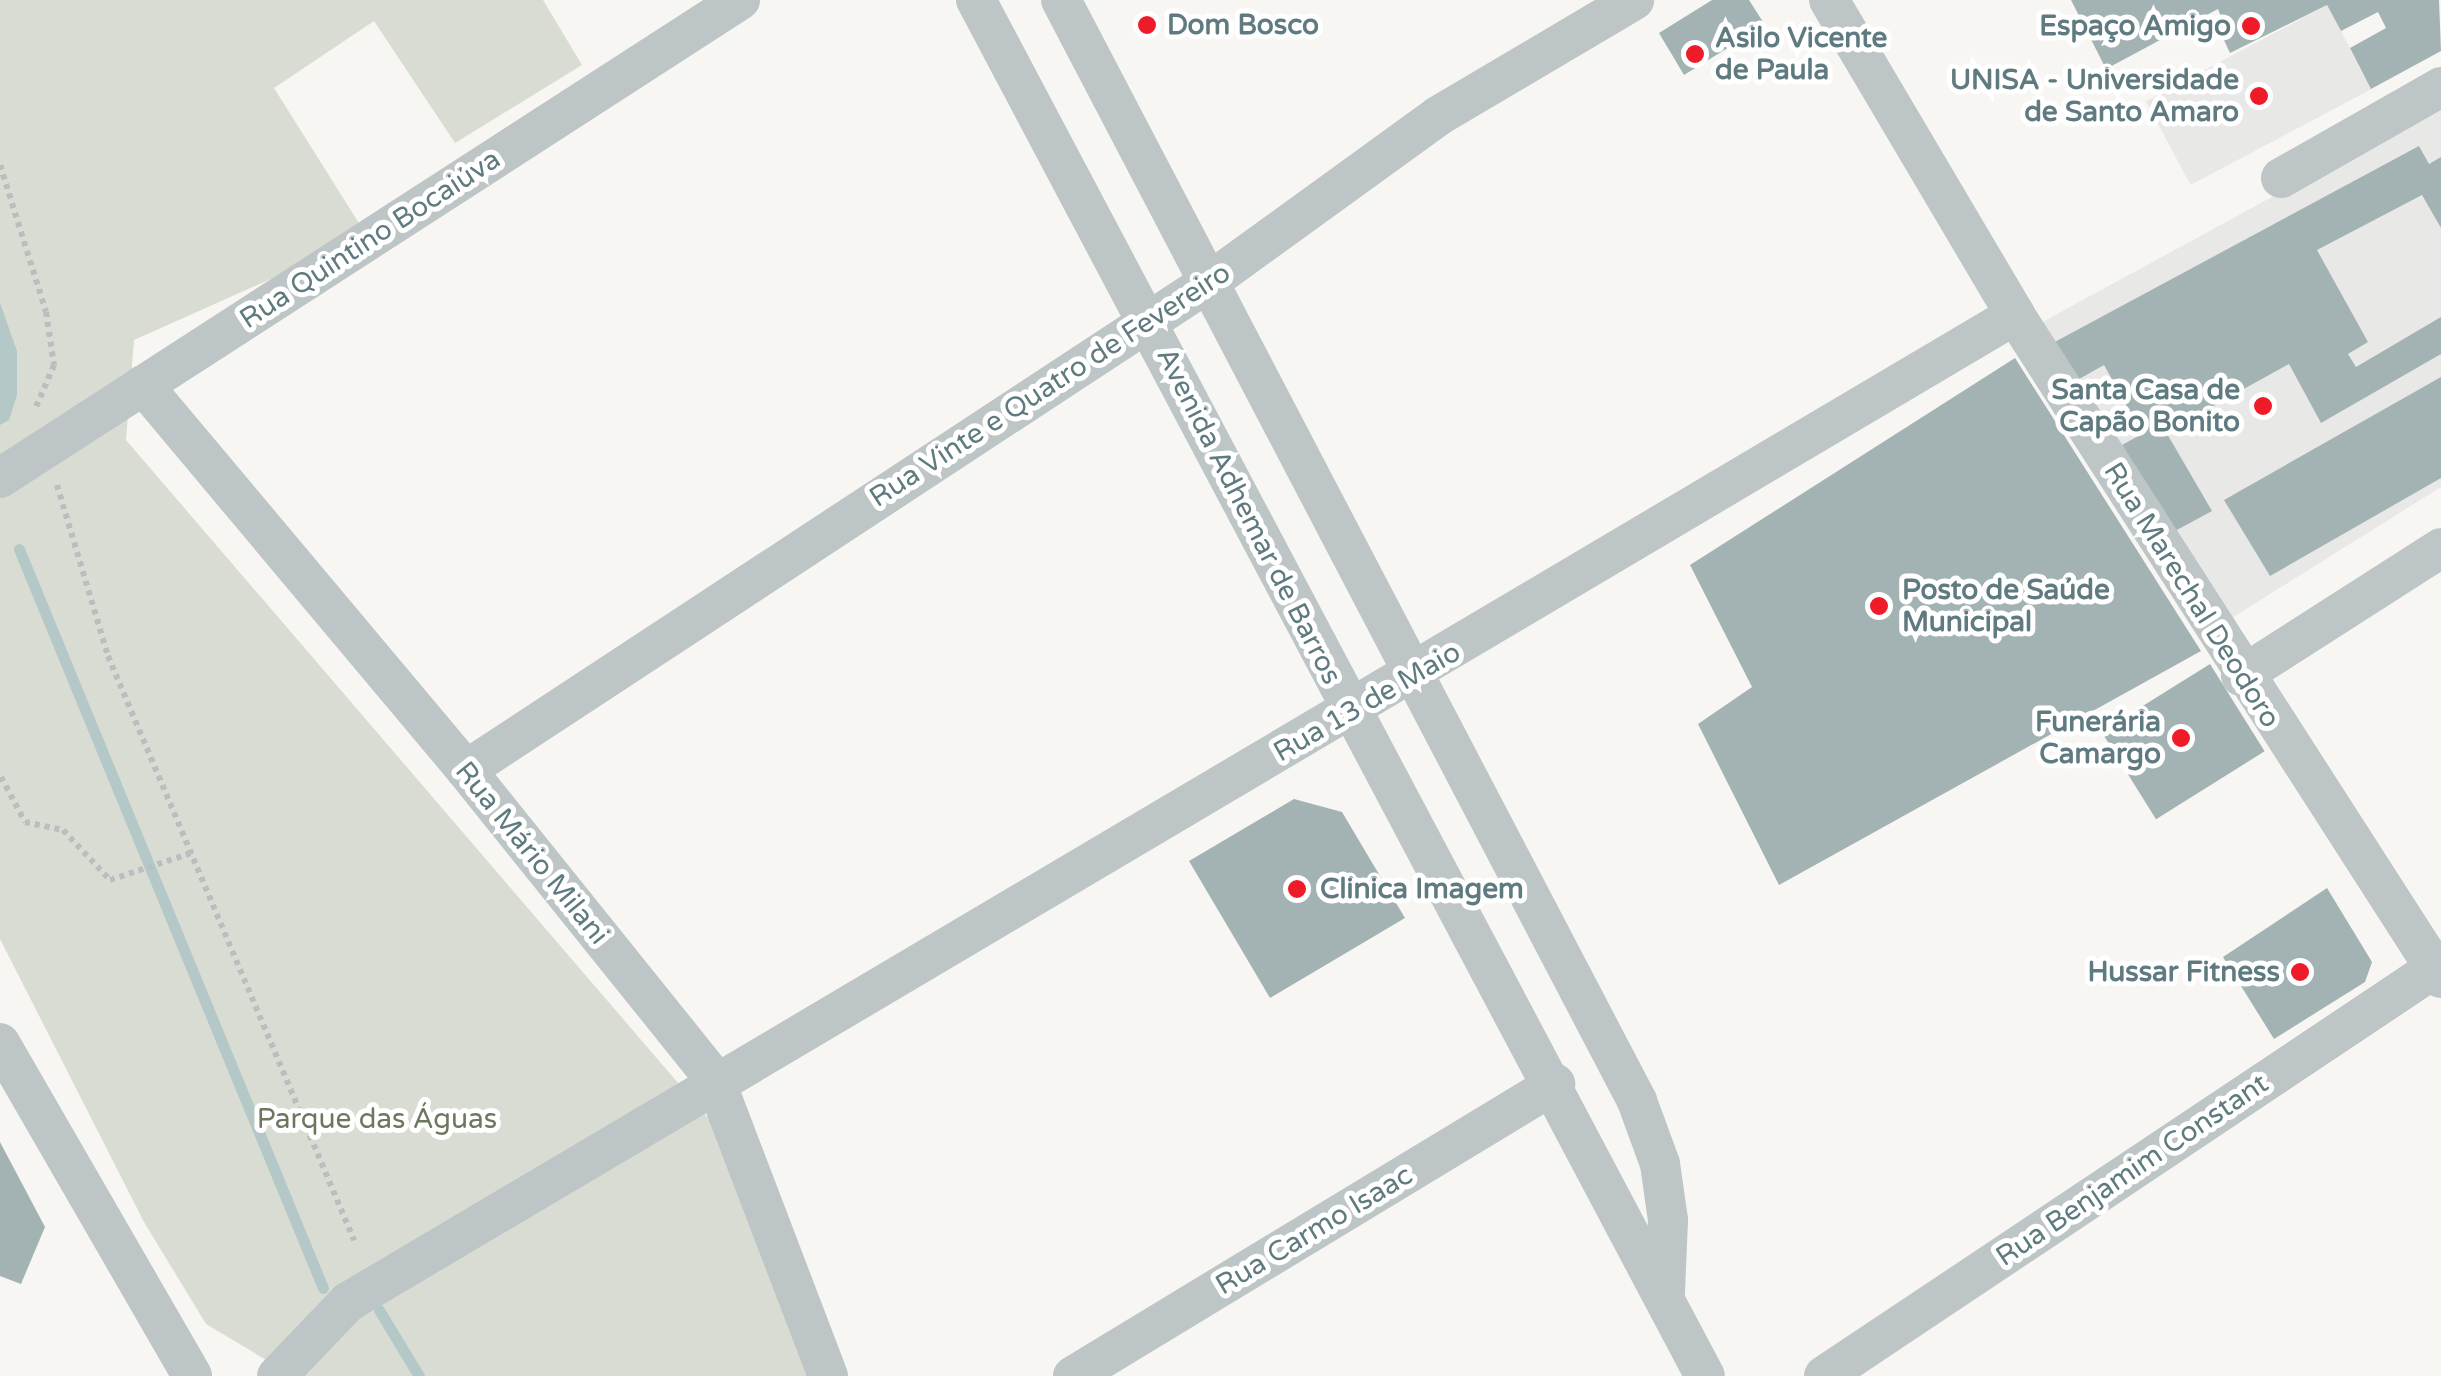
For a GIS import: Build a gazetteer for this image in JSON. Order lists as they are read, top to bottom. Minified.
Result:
{"streets":{"street":["Rua Quintino Bocaiúva","Rua Vinte e Quatro de Fevereiro","Avenida Adhemar de Barros","Rua Marechal Deodoro","Rua 13 de Maio","Rua Mário Milani","Rua Benjamim Constant","Rua Carmo Isaac"]},"crossings":[["Rua Quintino Bocaiúva","Rua Mário Milani"],["Rua Vinte e Quatro de Fevereiro","Avenida Adhemar de Barros"],["Rua Vinte e Quatro de Fevereiro","Rua Mário Milani"],["Avenida Adhemar de Barros","Rua 13 de Maio"],["Avenida Adhemar de Barros","Rua Carmo Isaac"],["Rua Marechal Deodoro","Rua 13 de Maio"],["Rua Marechal Deodoro","Rua Benjamim Constant"],["Rua 13 de Maio","Rua Mário Milani"]],"parks":["Parque das Águas"],"places":["Dom Bosco","Espaço Amigo","Asilo Vicente de Paula","UNISA - Universidade de Santo Amaro","Santa Casa de Capão Bonito","Posto de Saúde Municipal","Funerária Camargo","Clinica Imagem","Hussar Fitness"]}
